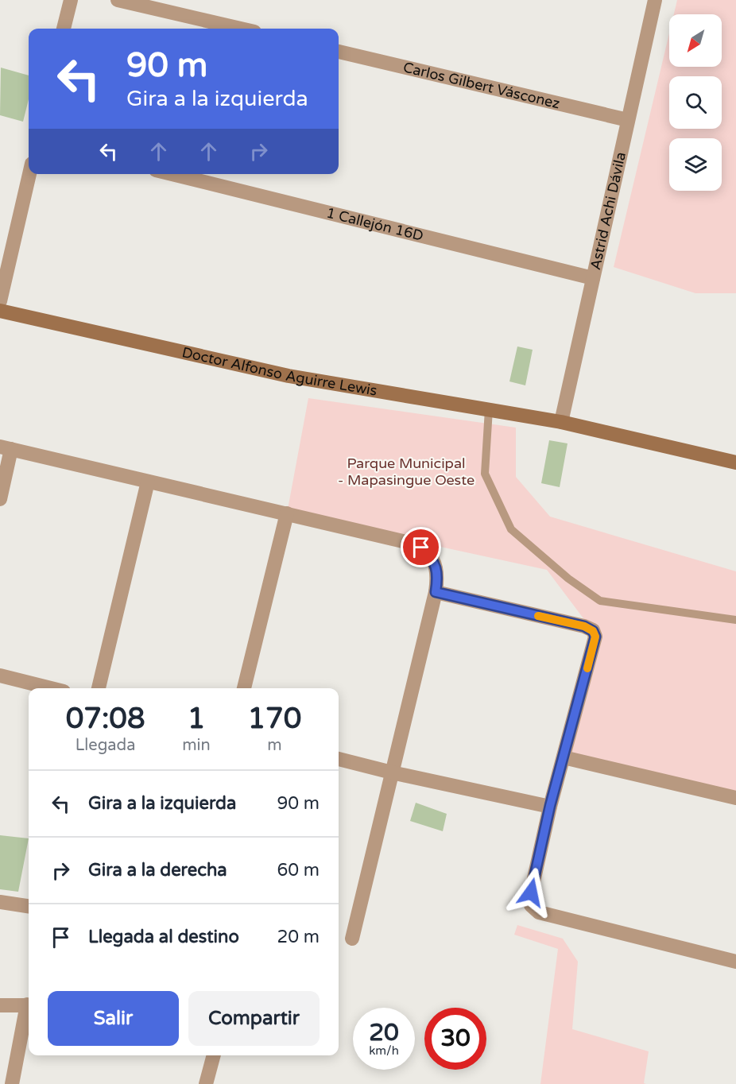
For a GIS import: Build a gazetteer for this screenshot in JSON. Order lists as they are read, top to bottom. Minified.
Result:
{"streets":{"street":["Carlos Gilbert Vásconez","Astrid Achi Dávila","1 Callejón 16D","Doctor Alfonso Aguirre Lewis"]},"crossings":[["Carlos Gilbert Vásconez","Astrid Achi Dávila"],["Astrid Achi Dávila","1 Callejón 16D"],["Astrid Achi Dávila","Doctor Alfonso Aguirre Lewis"]],"parks":["Parque Municipal - Mapasingue Oeste"],"north":"bottom left","page":{"turn":["90 m","Gira a la izquierda"],"eta":["07:08","Llegada","1","min","170","m"],"list":[{"name":"Gira a la izquierda","value":"90 m"},{"name":"Gira a la derecha","value":"60 m"},{"name":"Llegada al destino","value":"20 m"}],"buttons":["Salir","Compartir"],"speed":"20 km/h","limit":"30"}}
